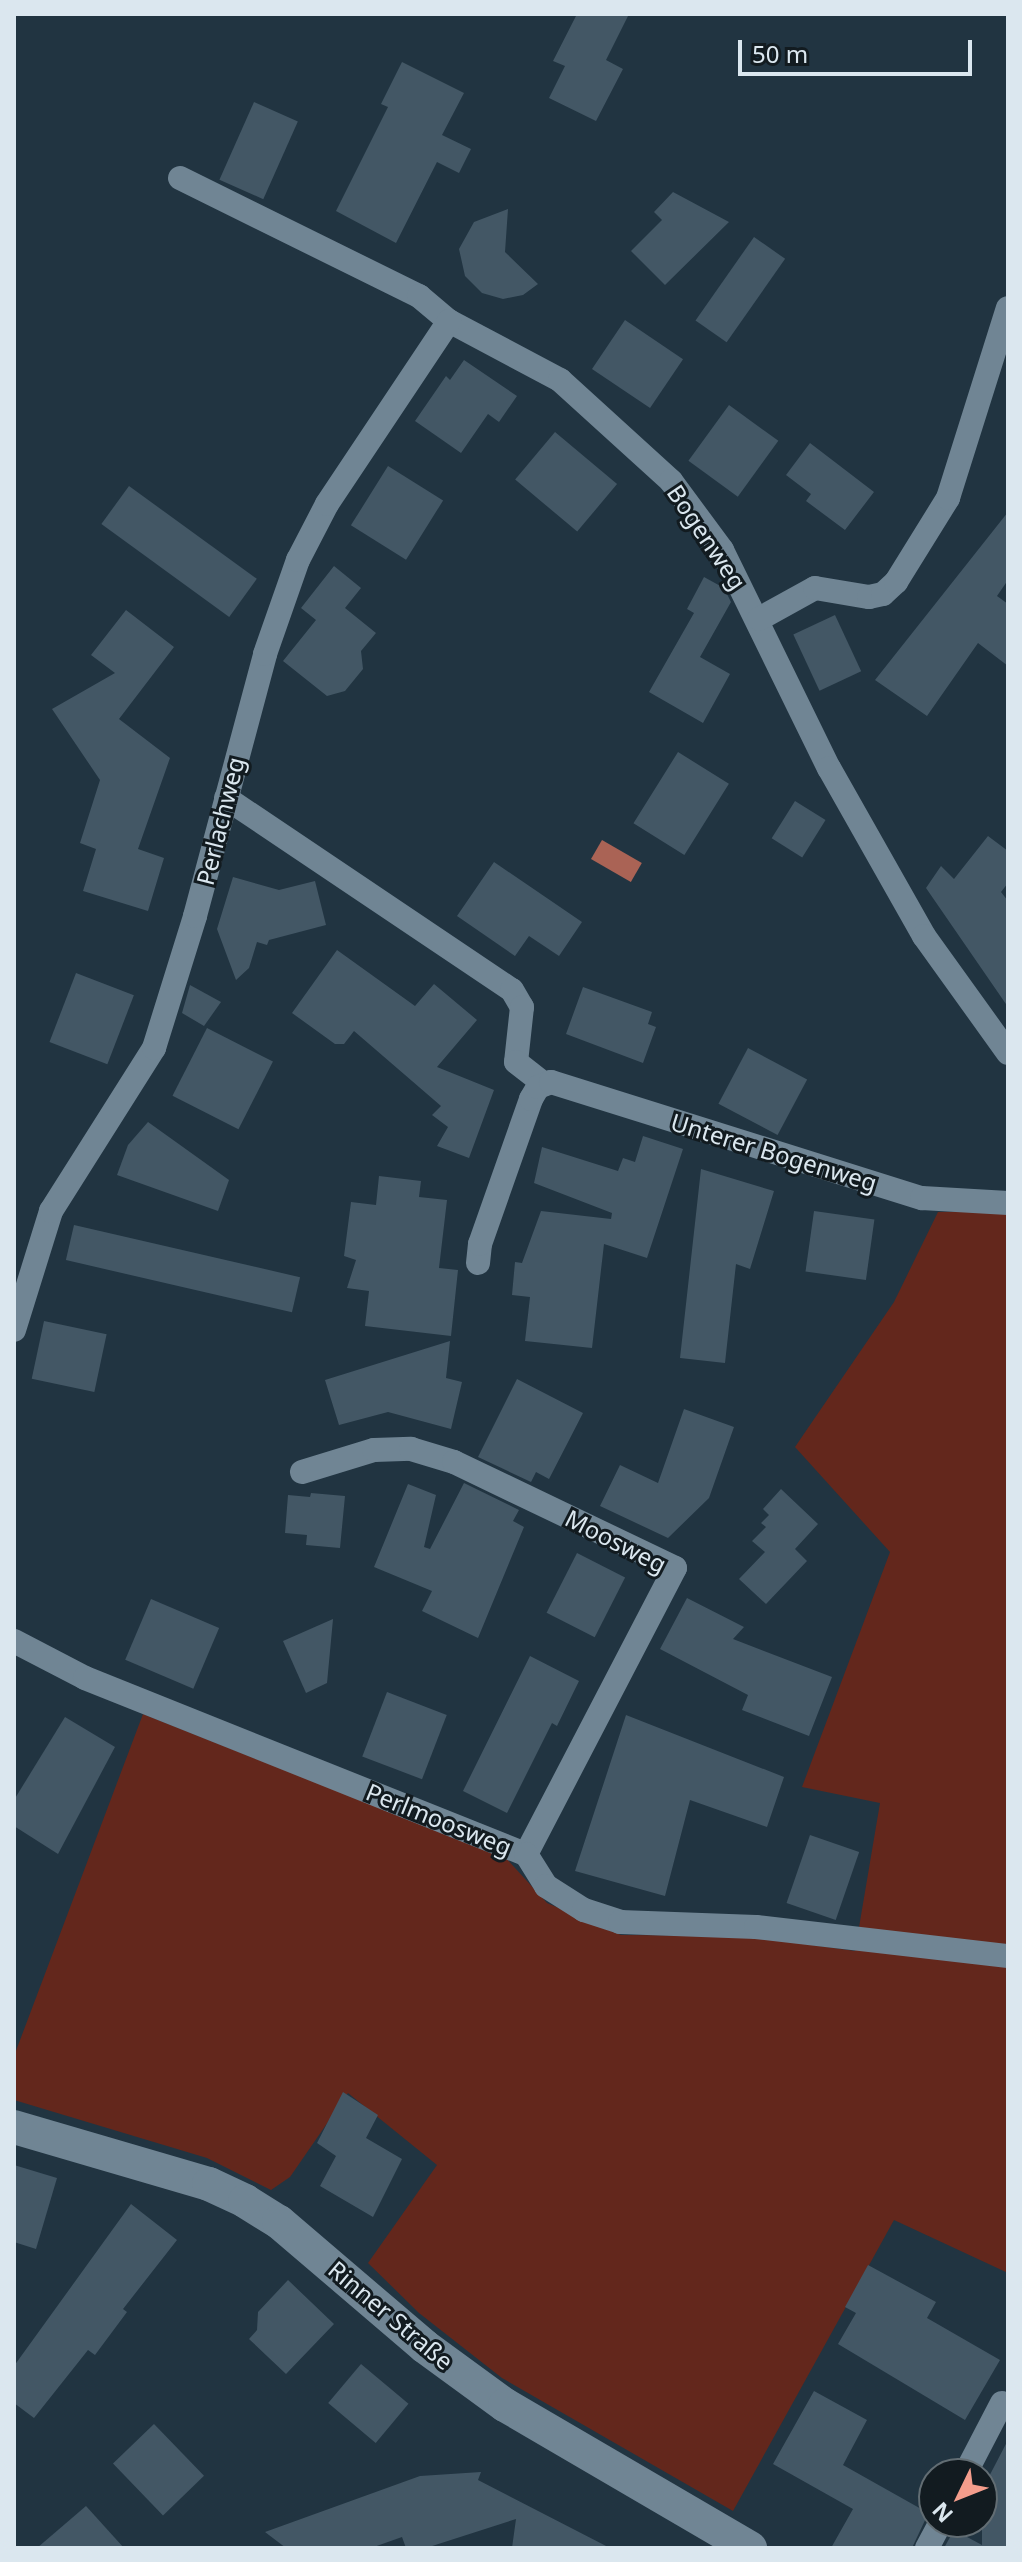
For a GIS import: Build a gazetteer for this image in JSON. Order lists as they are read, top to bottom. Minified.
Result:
{"streets":{"main road":["Rinner Straße"],"street":["Bogenweg","Perlachweg","Unterer Bogenweg","Moosweg","Perlmoosweg"]},"crossings":[["Bogenweg","Perlachweg"],["Perlachweg","Unterer Bogenweg"],["Moosweg","Perlmoosweg"]],"scale_bar":"50 m","north":"bottom left"}
